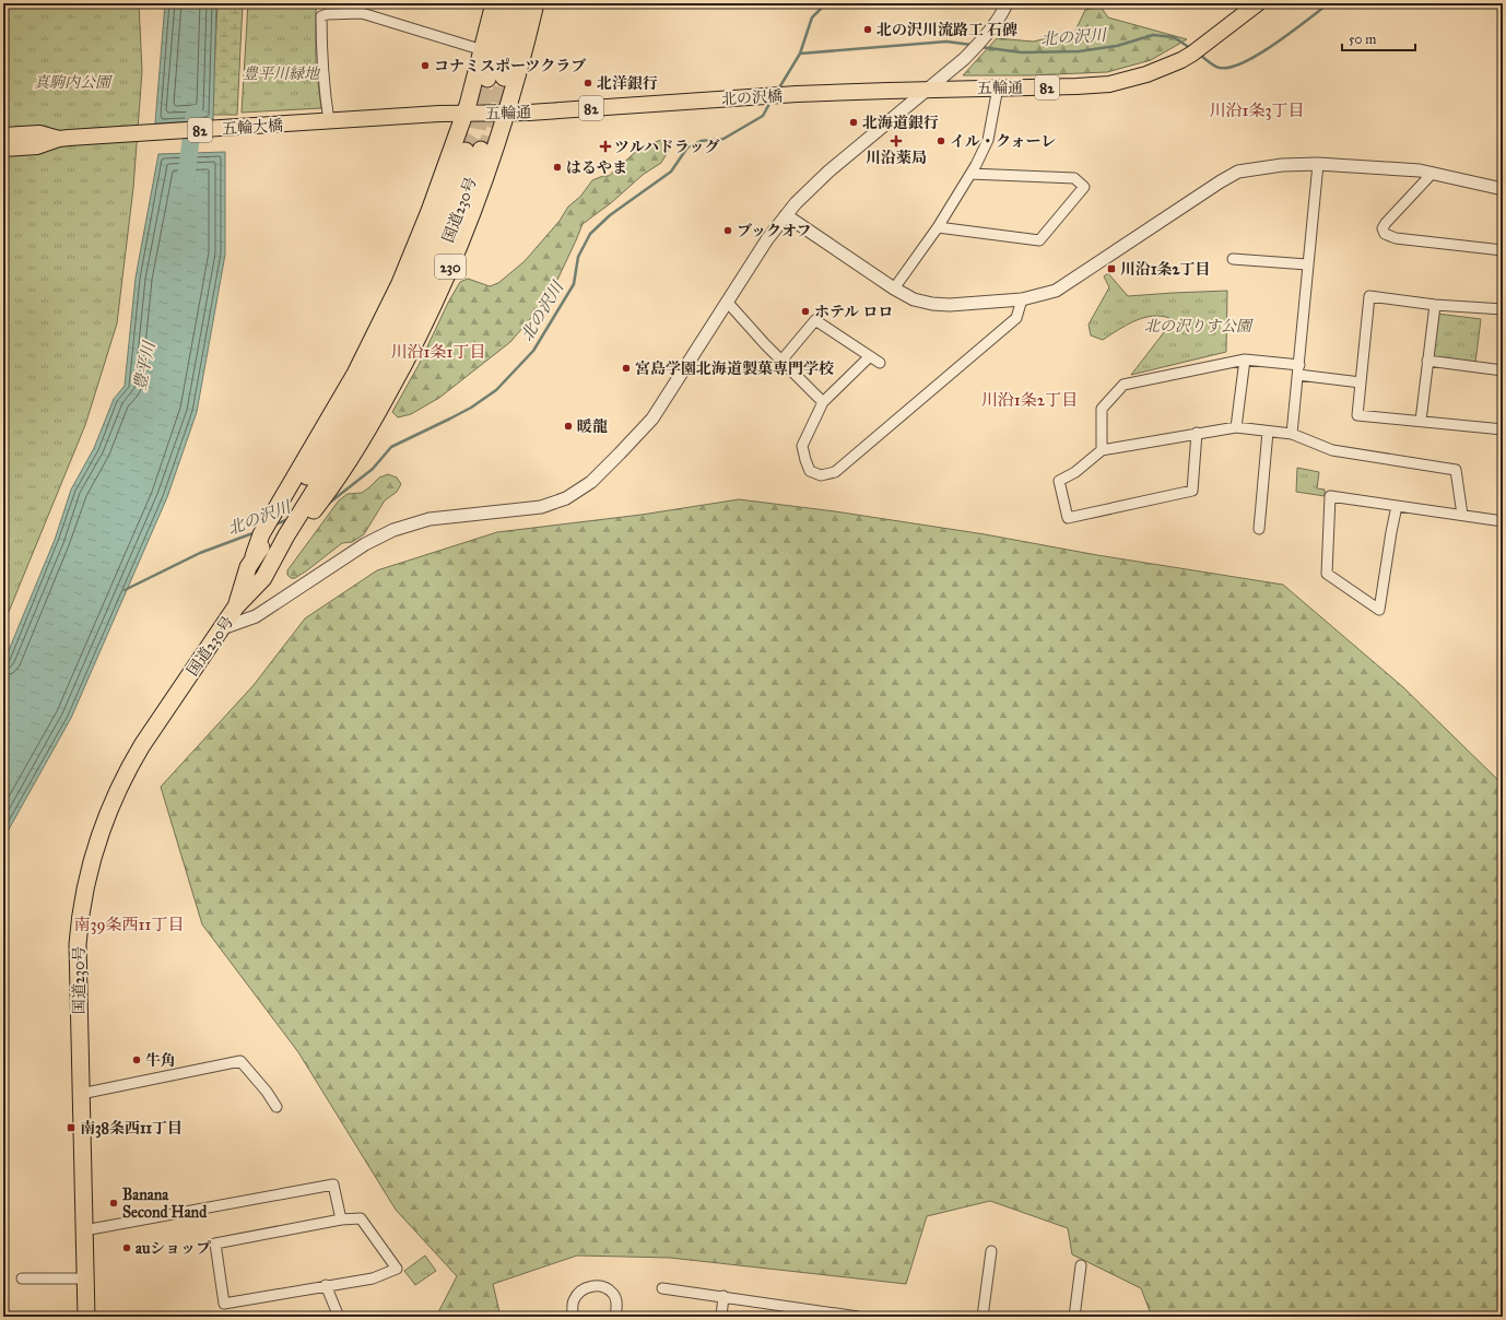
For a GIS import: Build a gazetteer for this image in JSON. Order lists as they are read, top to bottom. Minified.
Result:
{"streets":{"highway":["国道230号","230"],"main road":["五輪通","82","北の沢橋","五輪大橋"]},"crossings":[["五輪通","北の沢橋"],["五輪通","五輪大橋"],["五輪通","230"],["82","五輪大橋"],["国道230号","230"]],"districts":["川沿1条3丁目","川沿1条1丁目","川沿1条2丁目","南39条西11丁目"],"water":["北の沢川","豊平川"],"parks":["豊平川緑地","真駒内公園","北の沢りす公園"],"places":{"other":["北の沢川流路工 石碑","コナミスポーツクラブ","北洋銀行","北海道銀行","イル・クォーレ","はるやま","ブックオフ","ホテル ロロ","宮島学園北海道製菓専門学校","暖龍","牛角","Banana Second Hand","auショップ"],"health":["川沿薬局","ツルハドラッグ"],"transit":["川沿1条2丁目","南38条西11丁目"]},"scale_bar":"50 m"}
